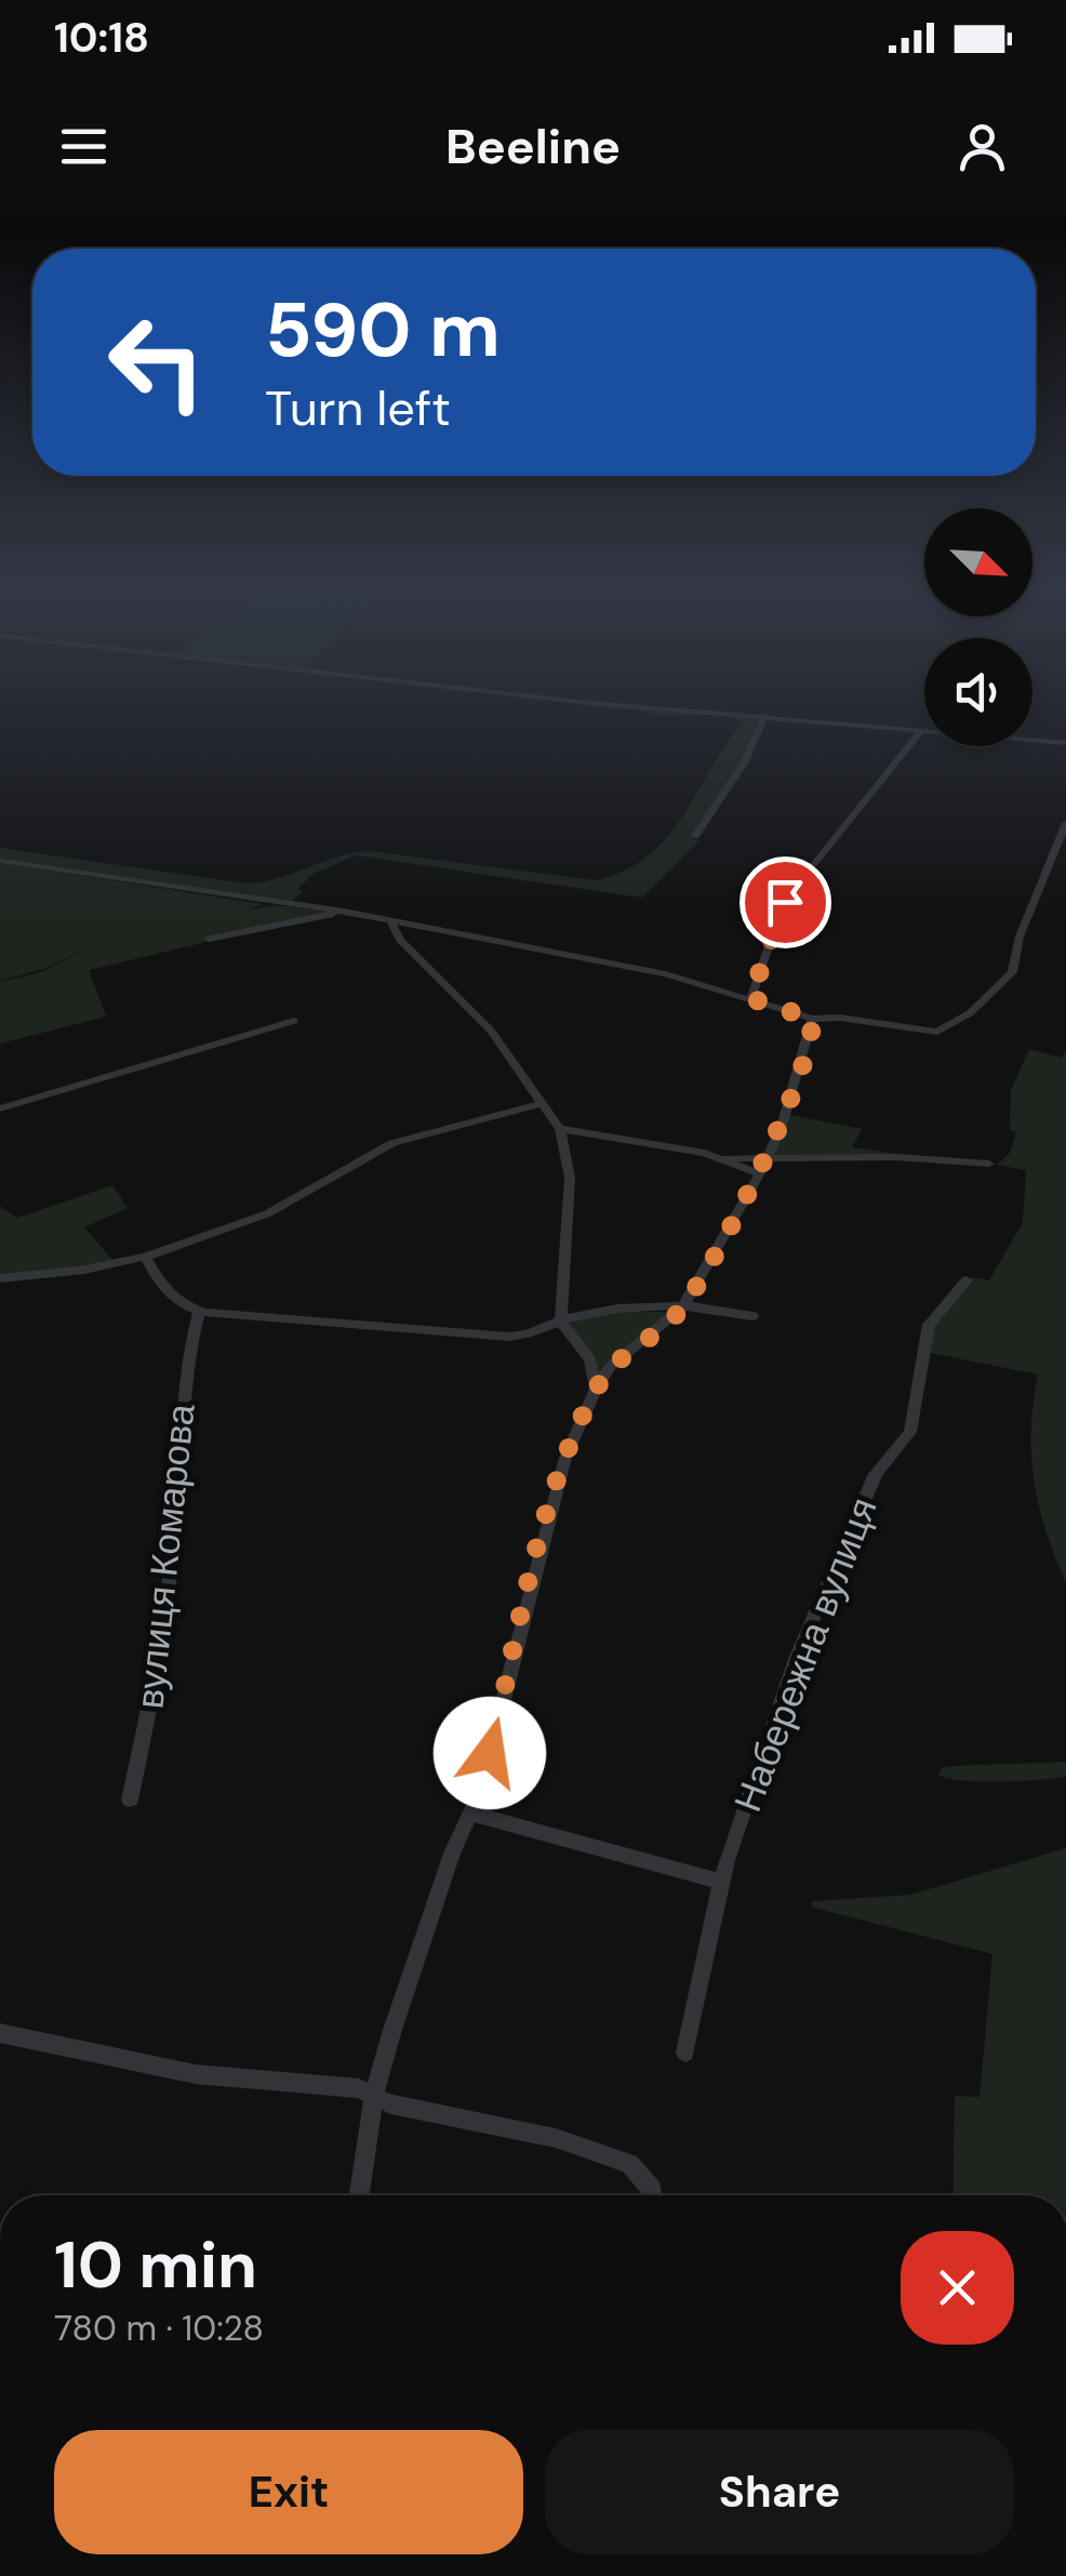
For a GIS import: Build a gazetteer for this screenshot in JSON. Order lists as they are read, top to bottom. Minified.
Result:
{"streets":{"street":["вулиця Комарова","Набережна вулиця"]},"north":"bottom right","page":{"status":"10:18","header":"Beeline","turn":["590 m","Turn left"],"heading":["10 min","780 m · 10:28"],"buttons":["Exit","Share"]}}
